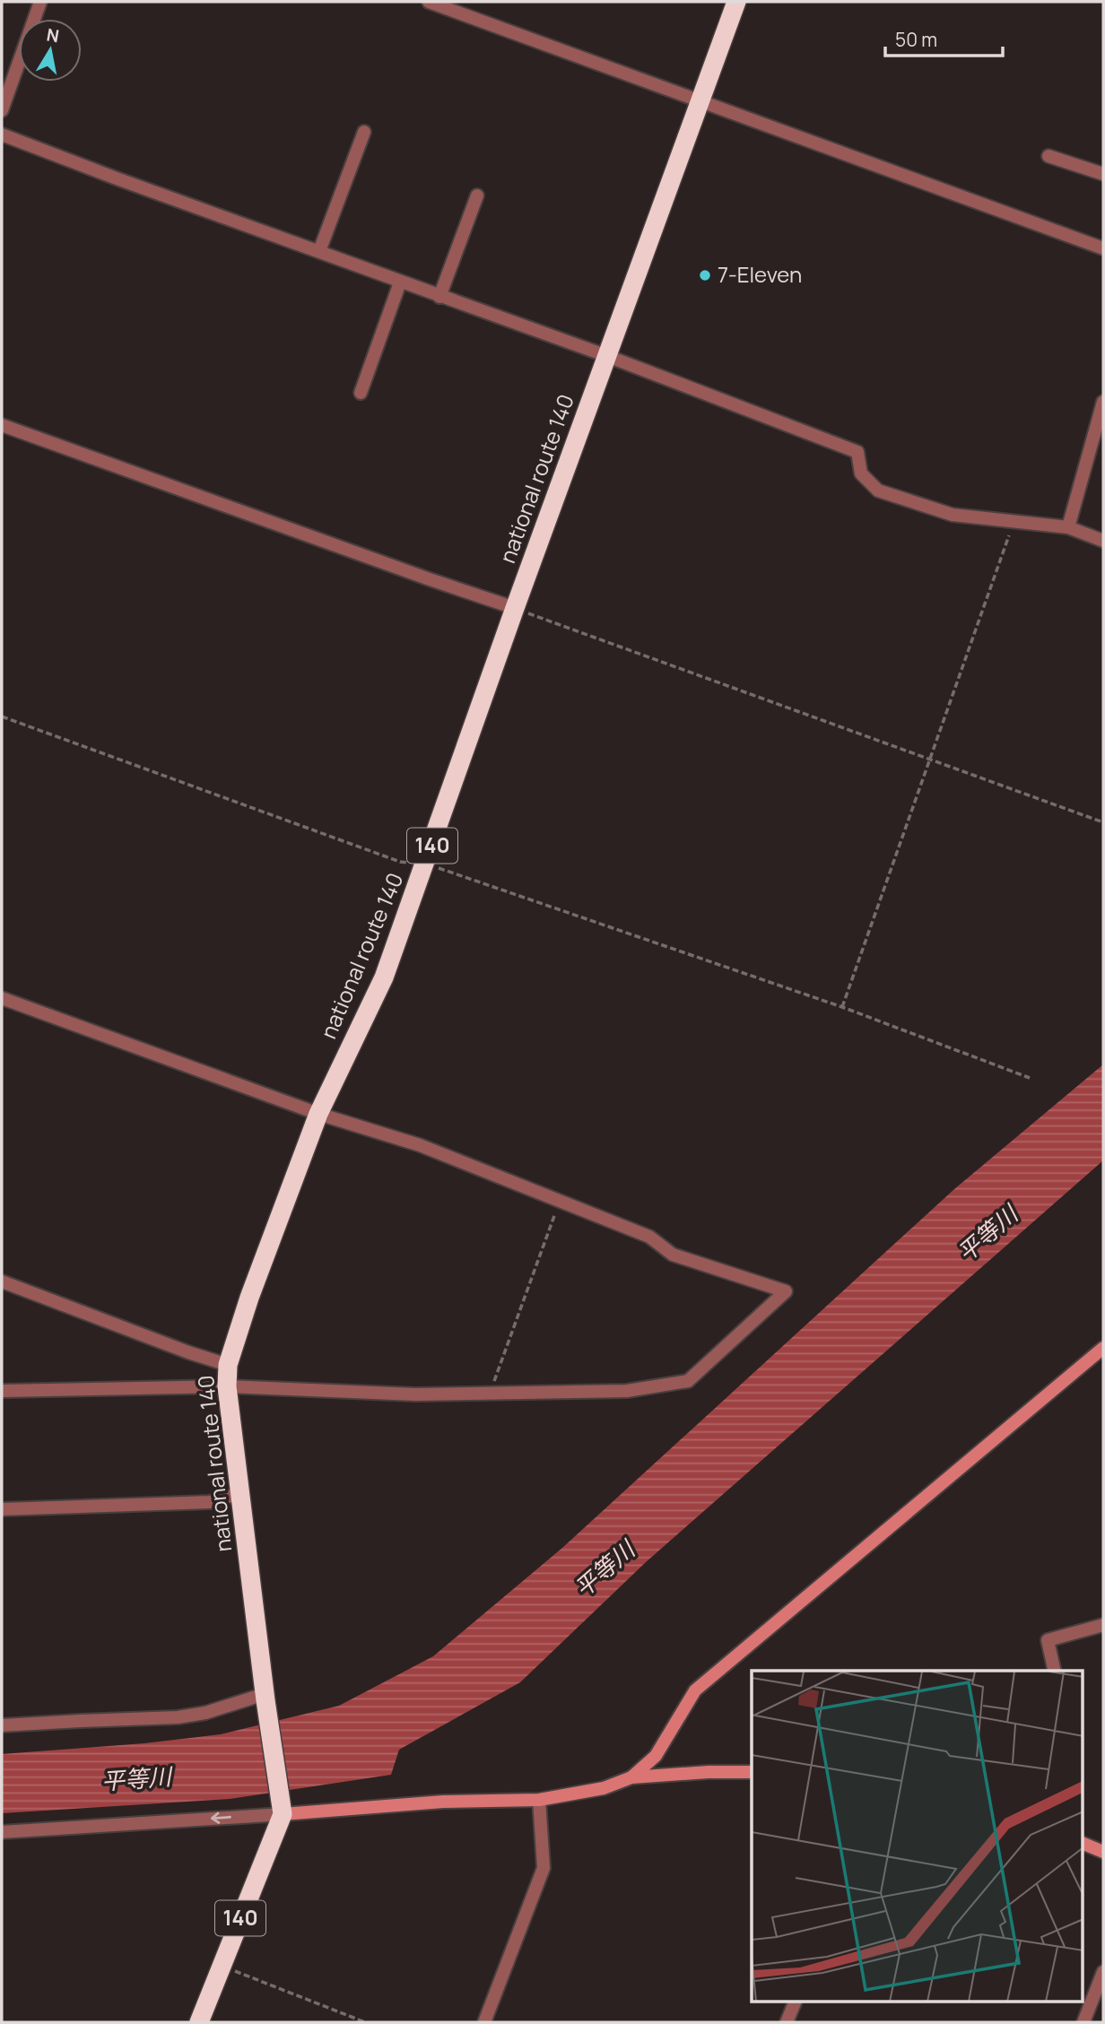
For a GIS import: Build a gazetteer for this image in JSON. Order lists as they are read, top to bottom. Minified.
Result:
{"streets":{"highway":["national route 140","140"]},"crossings":[["national route 140","140"]],"water":["平等川"],"places":["7-Eleven"],"scale_bar":"50 m","north":"top"}
